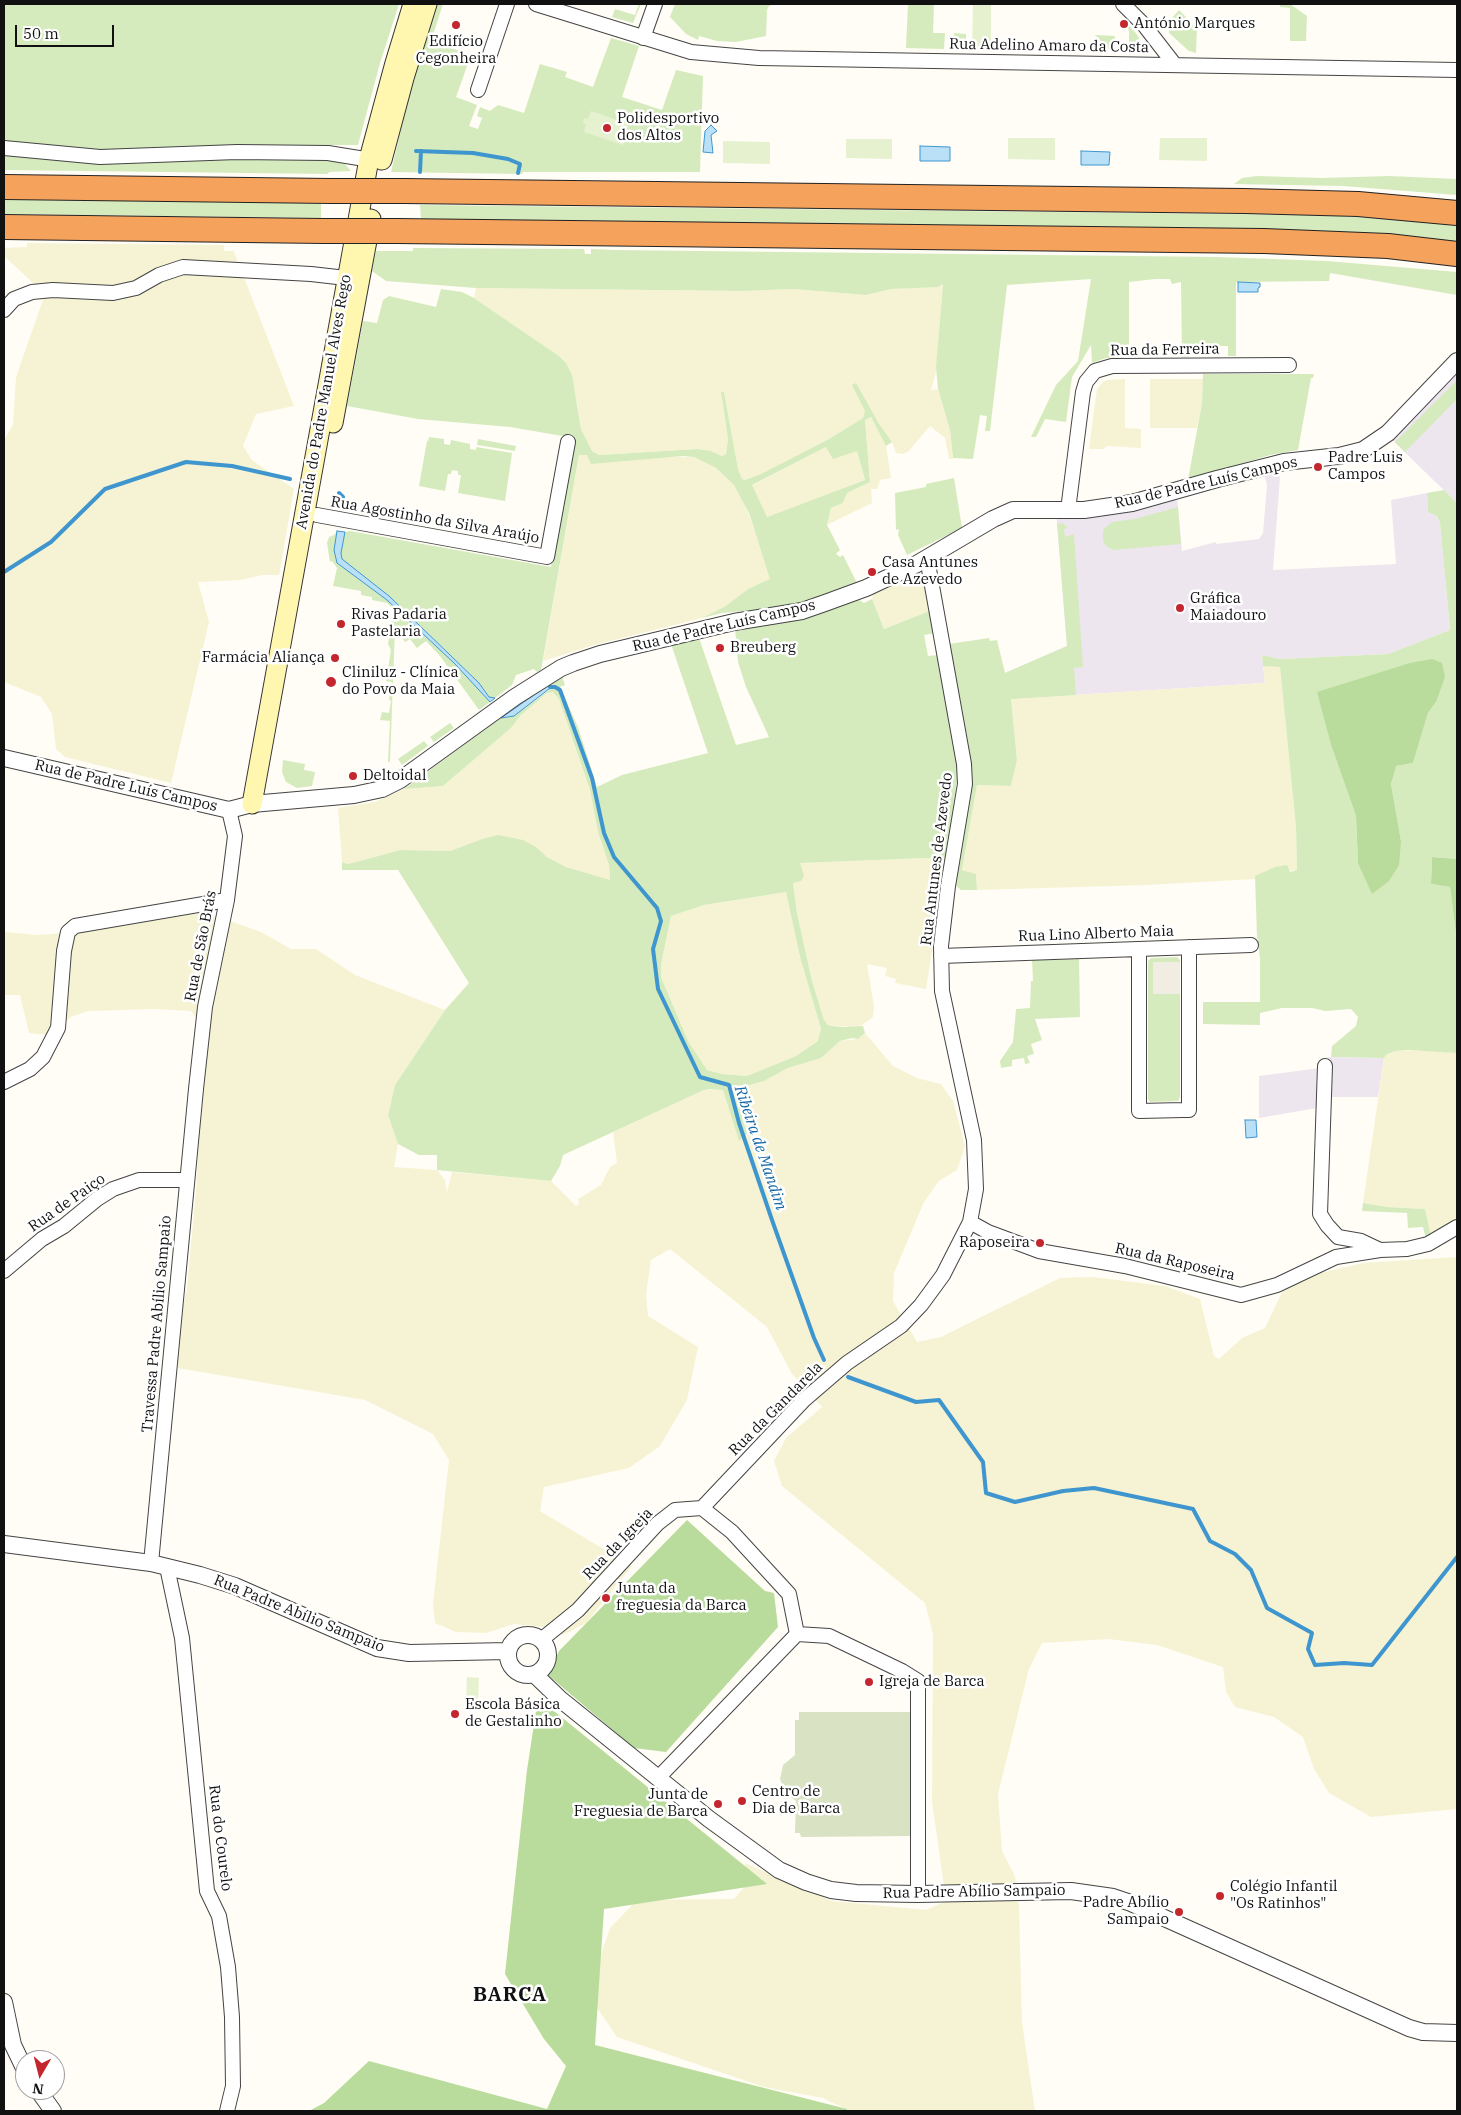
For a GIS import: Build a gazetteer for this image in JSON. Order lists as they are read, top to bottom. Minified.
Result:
{"streets":{"main road":["Avenida do Padre Manuel Alves Rego"],"street":["Rua Adelino Amaro da Costa","Rua da Ferreira","Rua de Padre Luís Campos","Rua Agostinho da Silva Araújo","Rua Antunes de Azevedo","Rua Lino Alberto Maia","Rua de São Brás","Rua de Paiço","Rua da Raposeira","Travessa Padre Abílio Sampaio","Rua da Gandarela","Rua da Igreja","Rua Padre Abílio Sampaio","Rua do Courelo"]},"crossings":[["Rua da Ferreira","Rua de Padre Luís Campos"],["Avenida do Padre Manuel Alves Rego","Rua de Padre Luís Campos"],["Avenida do Padre Manuel Alves Rego","Rua Agostinho da Silva Araújo"],["Rua de Padre Luís Campos","Rua Antunes de Azevedo"],["Rua de Padre Luís Campos","Rua de São Brás"],["Rua Antunes de Azevedo","Rua Lino Alberto Maia"],["Rua Antunes de Azevedo","Rua da Raposeira"],["Rua Antunes de Azevedo","Rua da Gandarela"],["Rua de São Brás","Travessa Padre Abílio Sampaio"],["Rua de Paiço","Travessa Padre Abílio Sampaio"],["Rua da Raposeira","Rua da Gandarela"],["Travessa Padre Abílio Sampaio","Rua Padre Abílio Sampaio"],["Rua da Gandarela","Rua da Igreja"],["Rua da Igreja","Rua Padre Abílio Sampaio"],["Rua Padre Abílio Sampaio","Rua do Courelo"]],"districts":["BARCA"],"water":["Ribeira de Mandim"],"places":["António Marques","Edifício Cegonheira","Polidesportivo dos Altos","Padre Luis Campos","Casa Antunes de Azevedo","Gráfica Maiadouro","Rivas Padaria Pastelaria","Breuberg","Farmácia Aliança","Cliniluz - Clínica do Povo da Maia","Deltoidal","Raposeira","Junta da freguesia da Barca","Igreja de Barca","Escola Básica de Gestalinho","Centro de Dia de Barca","Junta de Freguesia de Barca","Colégio Infantil \"Os Ratinhos\"","Padre Abílio Sampaio"],"scale_bar":"50 m","north":"bottom"}
